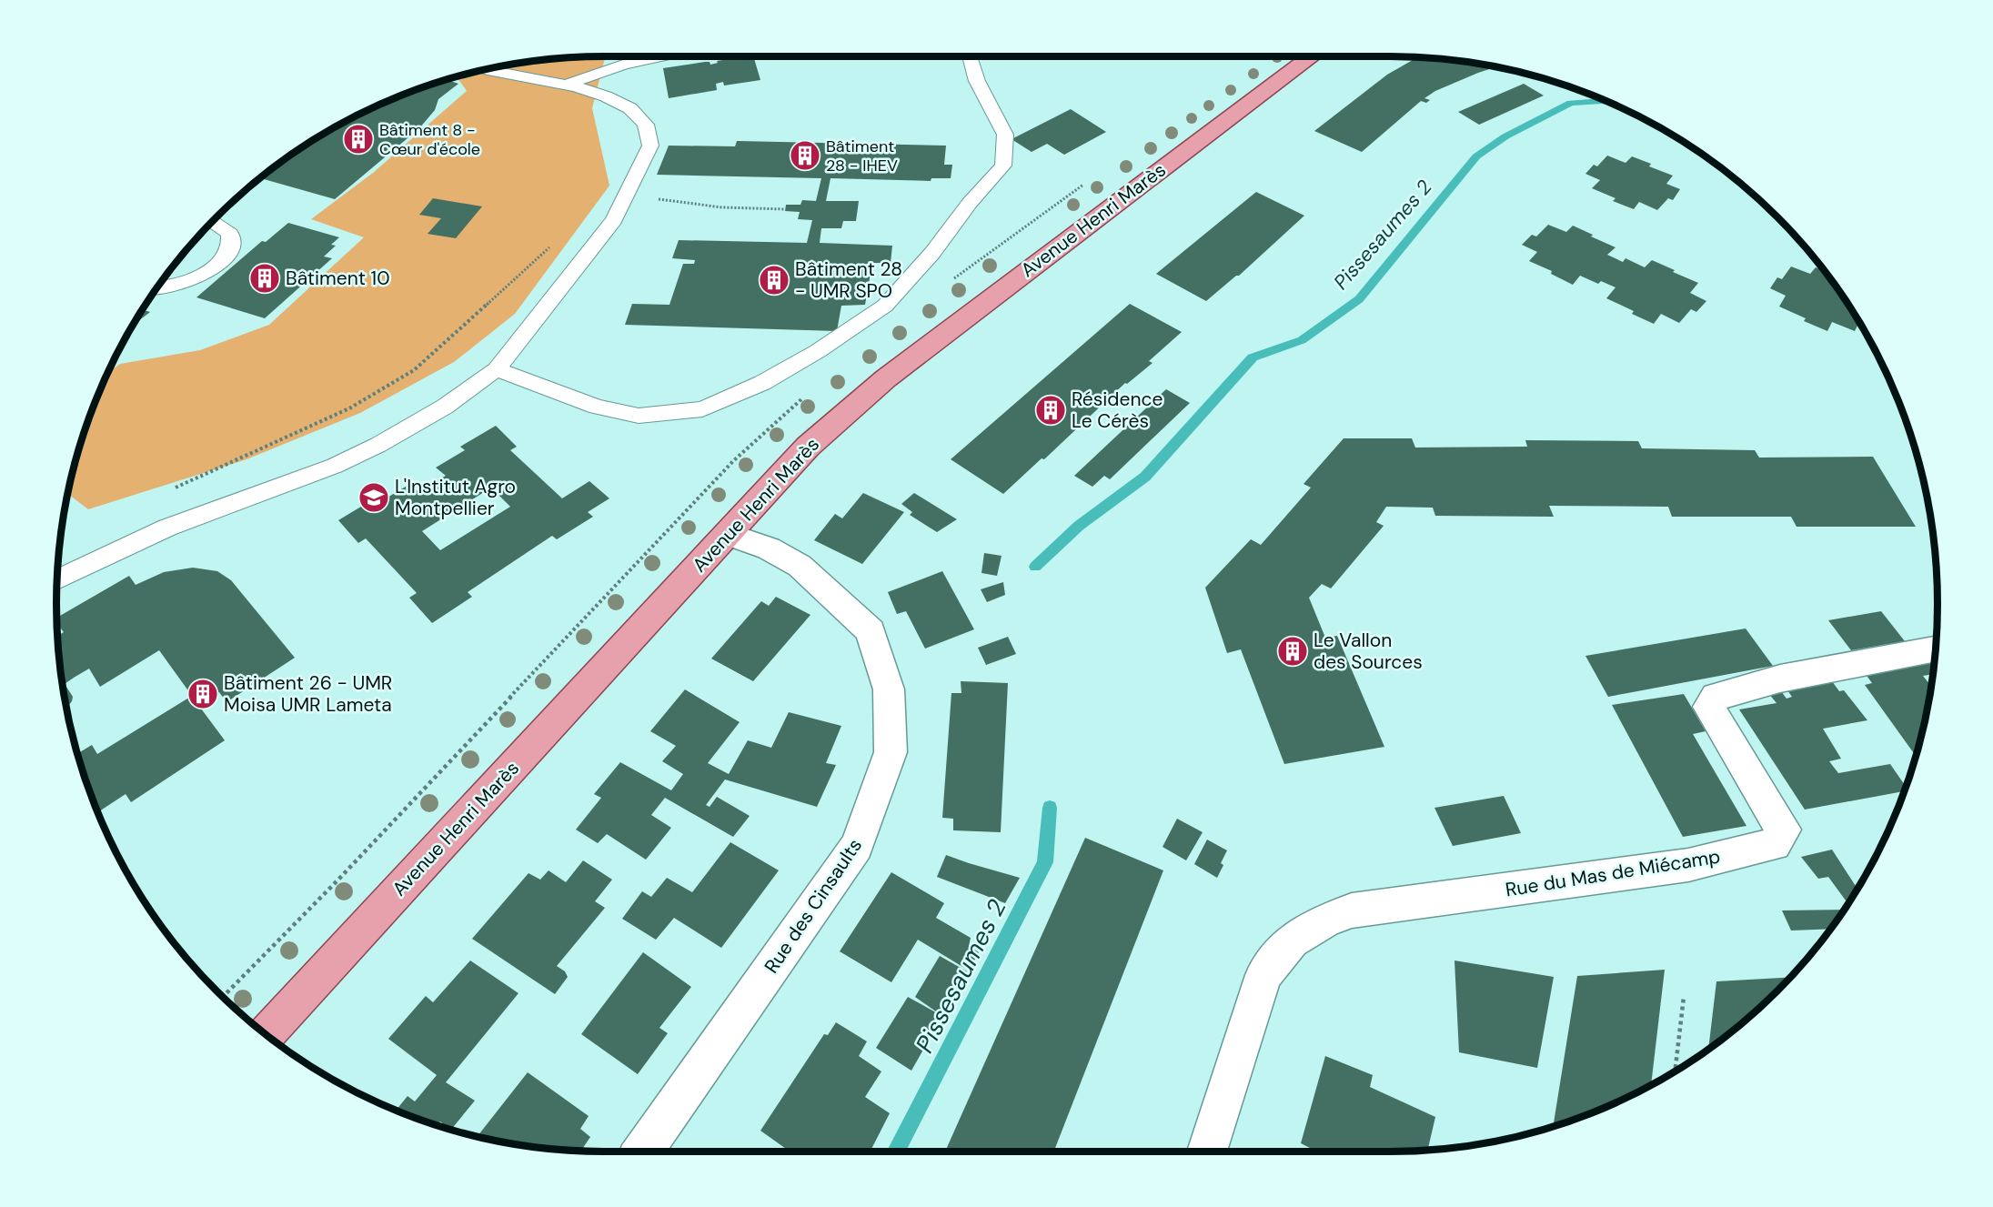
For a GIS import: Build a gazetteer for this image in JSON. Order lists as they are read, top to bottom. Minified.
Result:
{"streets":{"main road":["Avenue Henri Marès"],"street":["Rue du Mas de Miécamp","Rue des Cinsaults"]},"crossings":[["Avenue Henri Marès","Rue des Cinsaults"]],"water":["Pissesaumes 2"],"places":{"building":["Bâtiment 8 - Cœur d'école","Bâtiment 28 - IHEV","Bâtiment 10","Bâtiment 28 - UMR SPO","Résidence Le Cérès","Le Vallon des Sources","Bâtiment 26 - UMR Moisa UMR Lameta"],"school or university":["L'Institut Agro Montpellier"]}}
